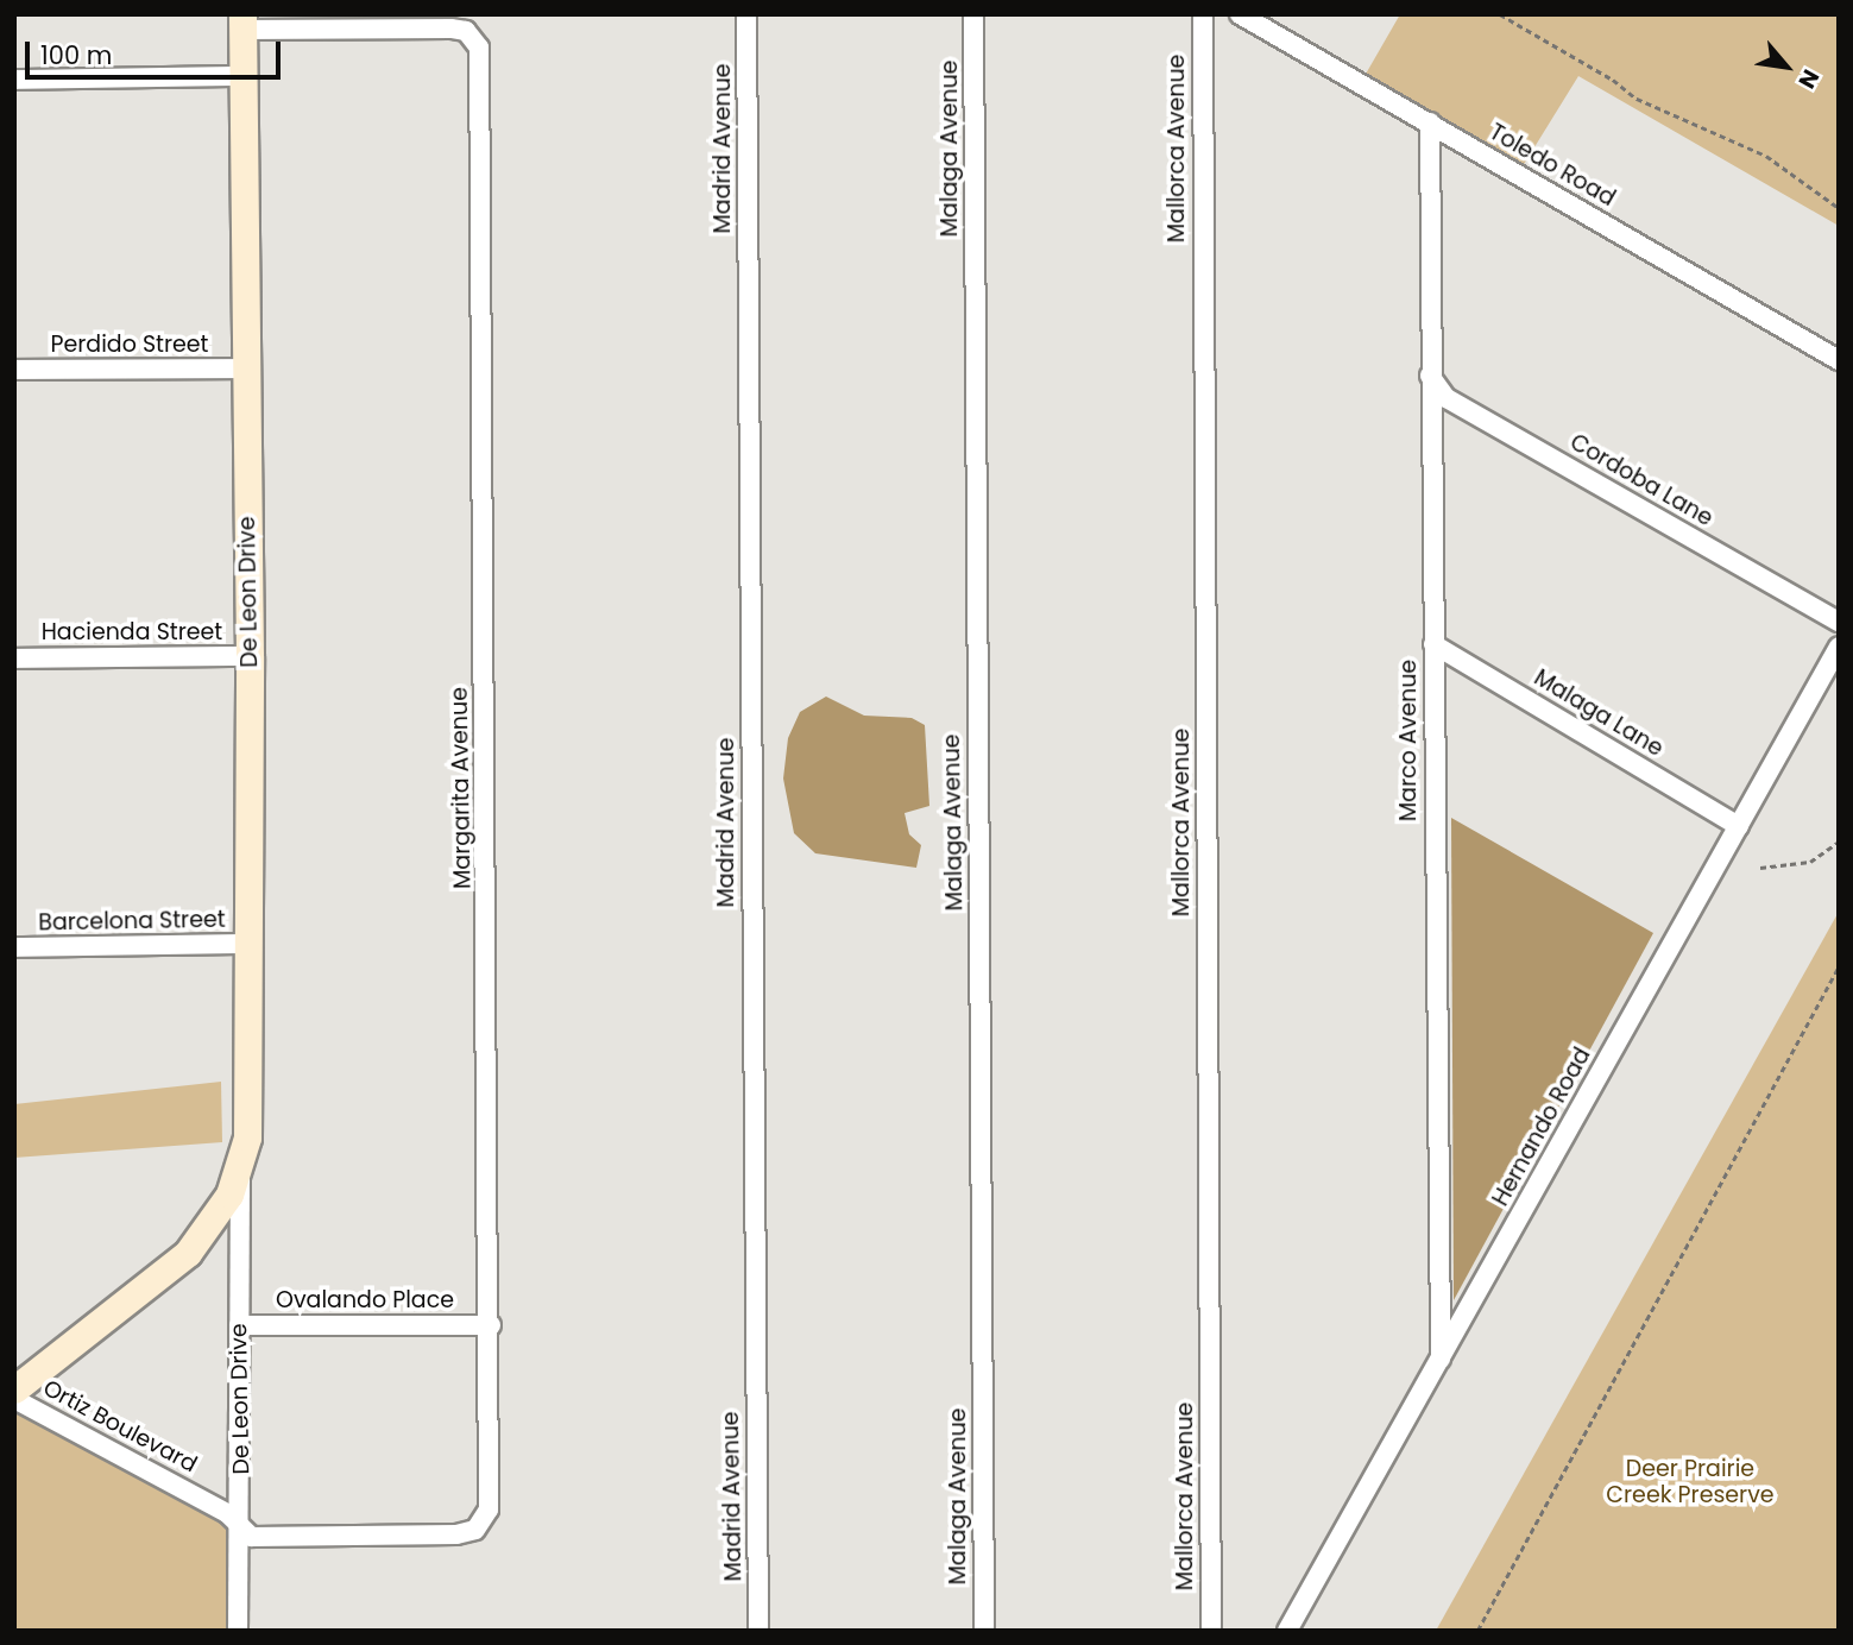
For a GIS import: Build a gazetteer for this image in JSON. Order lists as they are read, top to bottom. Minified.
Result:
{"streets":{"street":["Madrid Avenue","Malaga Avenue","Mallorca Avenue","Toledo Road","Perdido Street","Cordoba Lane","De Leon Drive","Hacienda Street","Malaga Lane","Marco Avenue","Margarita Avenue","Barcelona Street","Hernando Road","Ovalando Place","Ortiz Boulevard"]},"crossings":[["Toledo Road","Marco Avenue"],["Perdido Street","De Leon Drive"],["Cordoba Lane","Marco Avenue"],["De Leon Drive","Hacienda Street"],["De Leon Drive","Margarita Avenue"],["De Leon Drive","Barcelona Street"],["De Leon Drive","Ovalando Place"],["De Leon Drive","Ortiz Boulevard"],["Malaga Lane","Marco Avenue"],["Malaga Lane","Hernando Road"],["Marco Avenue","Hernando Road"],["Margarita Avenue","Ovalando Place"],["Margarita Avenue","Ortiz Boulevard"]],"parks":["Deer Prairie Creek Preserve"],"scale_bar":"100 m","north":"bottom right"}
